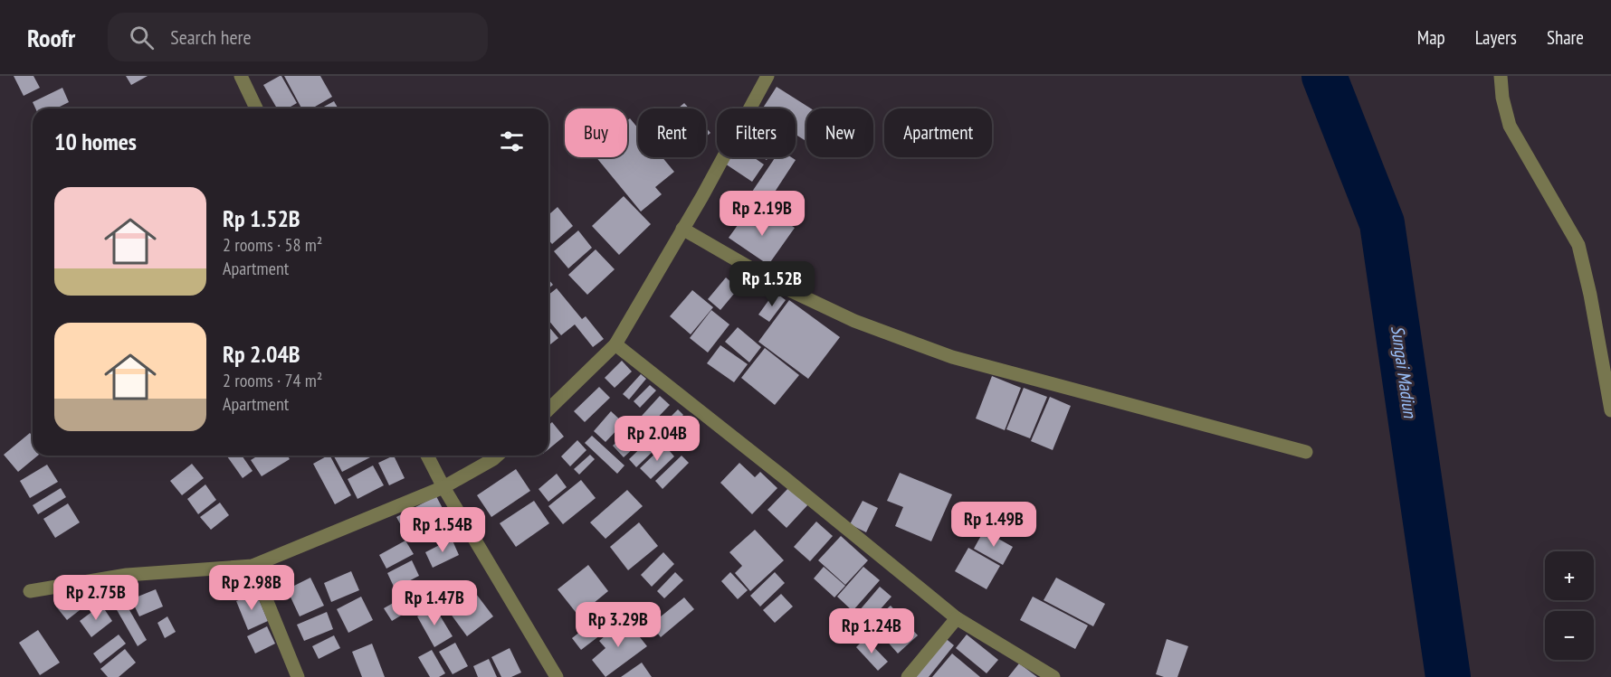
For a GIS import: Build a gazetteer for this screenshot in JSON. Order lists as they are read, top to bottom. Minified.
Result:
{"water":["Sungai Madiun"],"page":{"header":"Roofr","search":"Search here","nav":["Map","Layers","Share"],"chip":["Buy","Rent","Filters","New","Apartment"],"heading":"10 homes","list":[{"name":"Rp 1.52B","note":"2 rooms · 58 m² · Apartment"},{"name":"Rp 2.04B","note":"2 rooms · 74 m² · Apartment"}],"price":["Rp 2.19B","Rp 1.52B","Rp 2.04B","Rp 1.49B","Rp 1.54B","Rp 2.98B","Rp 2.75B","Rp 1.47B","Rp 3.29B","Rp 1.24B"],"map_buttons":["+","−"]}}
